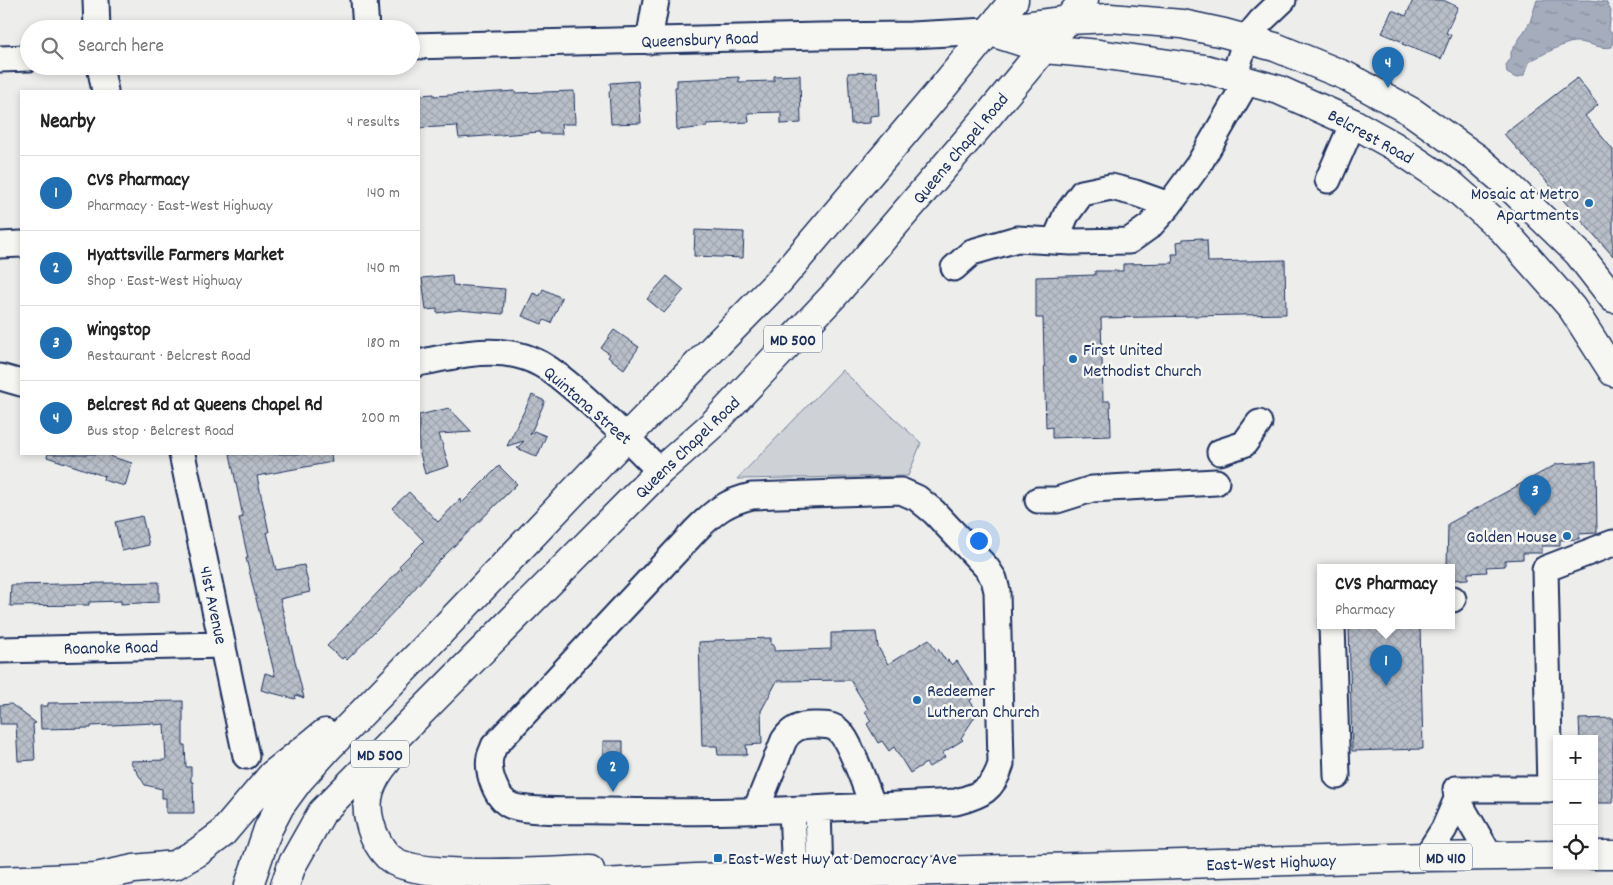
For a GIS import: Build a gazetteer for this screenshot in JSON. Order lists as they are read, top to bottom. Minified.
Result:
{"streets":{"main road":["Queensbury Road","Belcrest Road","Queens Chapel Road","MD 500","MD 410","East-West Highway"],"street":["Quintana Street","41st Avenue","Roanoke Road"]},"crossings":[["Queensbury Road","Belcrest Road"],["Queensbury Road","Queens Chapel Road"],["Queensbury Road","MD 500"],["Belcrest Road","Queens Chapel Road"],["Queens Chapel Road","Quintana Street"],["MD 500","Quintana Street"],["41st Avenue","Roanoke Road"]],"places":{"other":["Mosaic at Metro Apartments","First United Methodist Church","Golden House","Redeemer Lutheran Church"],"transit":["East-West Hwy at Democracy Ave"]},"page":{"search":"Search here","pins":["4","3","1","2"],"heading":["Nearby","4 results"],"list":[{"mark":"1","name":"CVS Pharmacy","note":"Pharmacy · East-West Highway","value":"140 m"},{"mark":"2","name":"Hyattsville Farmers Market","note":"Shop · East-West Highway","value":"140 m"},{"mark":"3","name":"Wingstop","note":"Restaurant · Belcrest Road","value":"180 m"},{"mark":"4","name":"Belcrest Rd at Queens Chapel Rd","note":"Bus stop · Belcrest Road","value":"200 m"}],"popup":["CVS Pharmacy","Pharmacy"],"map_buttons":["+","−"]}}
